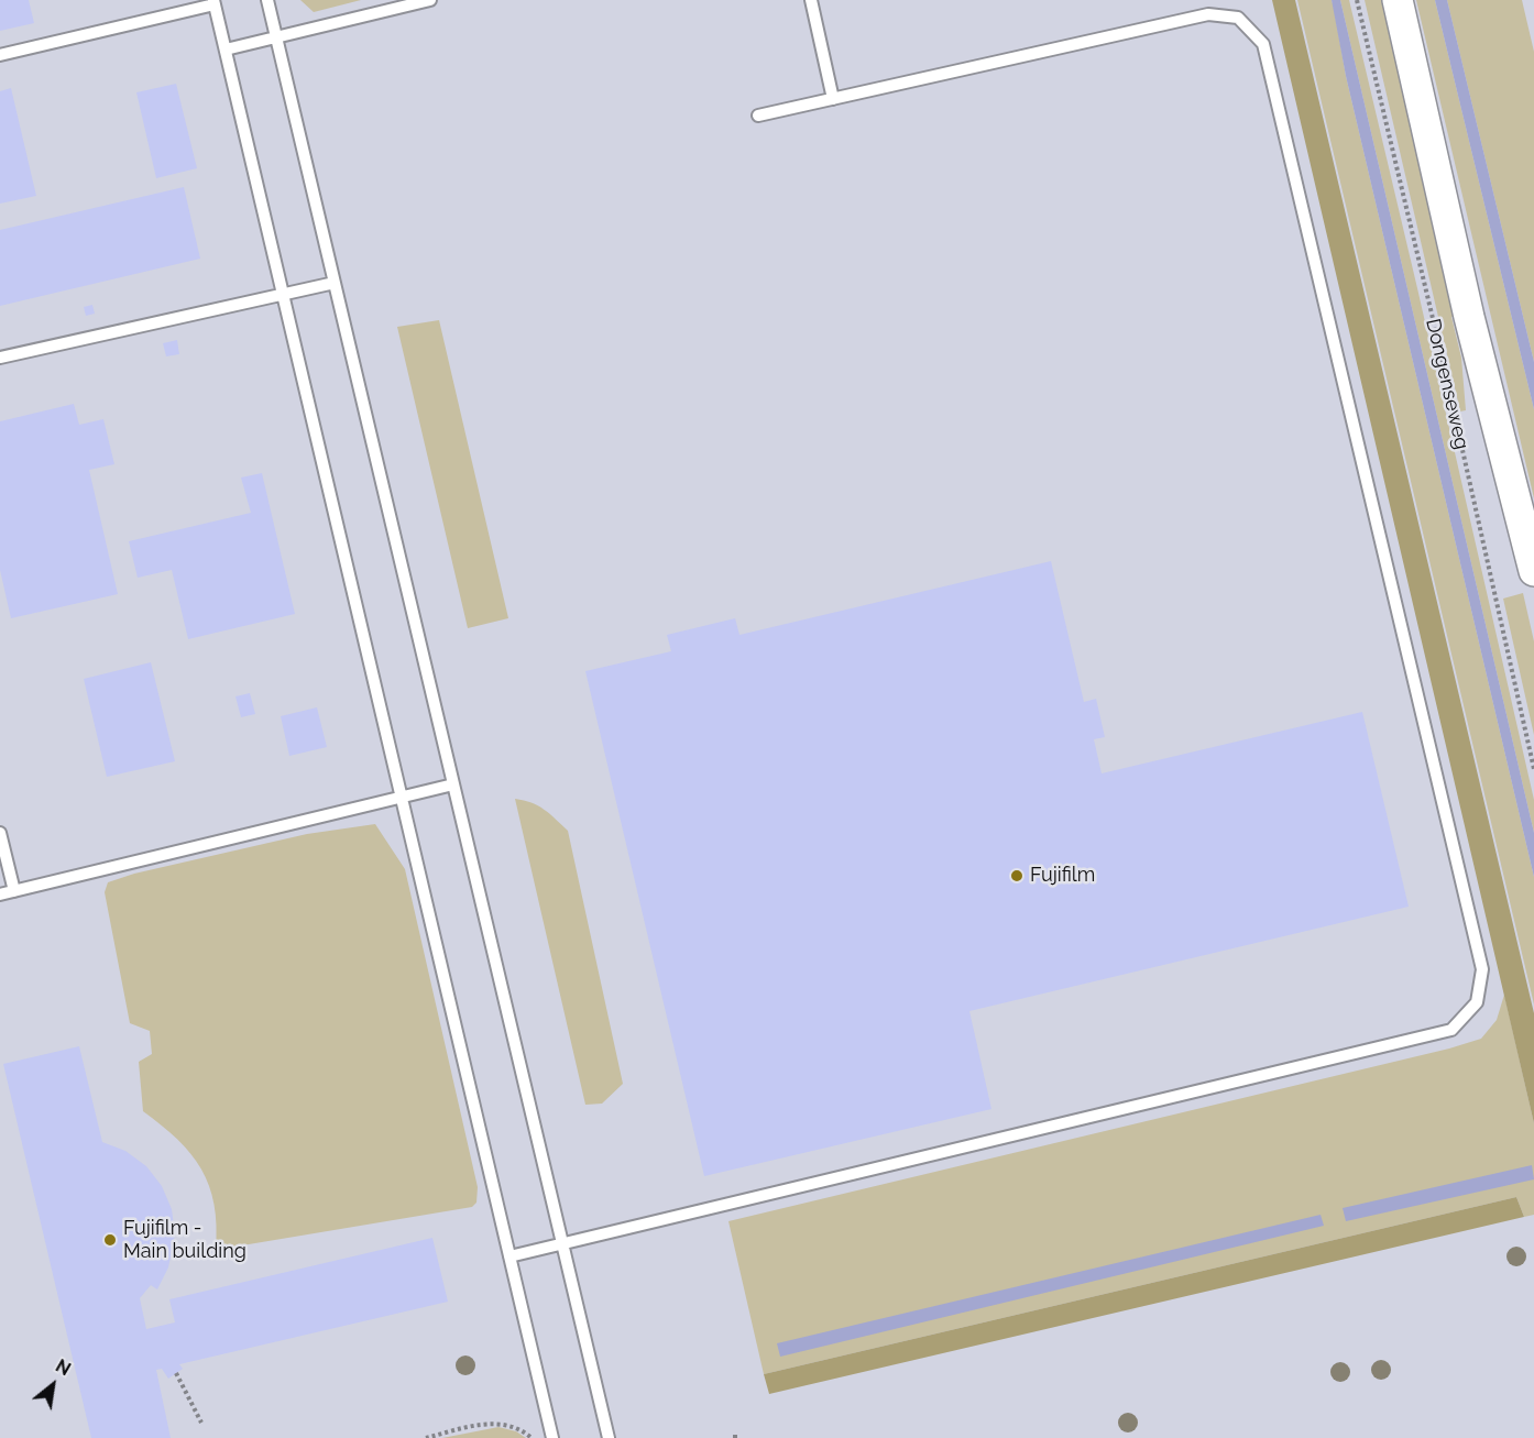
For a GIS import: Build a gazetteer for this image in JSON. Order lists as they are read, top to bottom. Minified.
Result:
{"streets":{"street":["Dongenseweg"]},"places":["Fujifilm","Fujifilm - Main building"],"north":"top right"}
